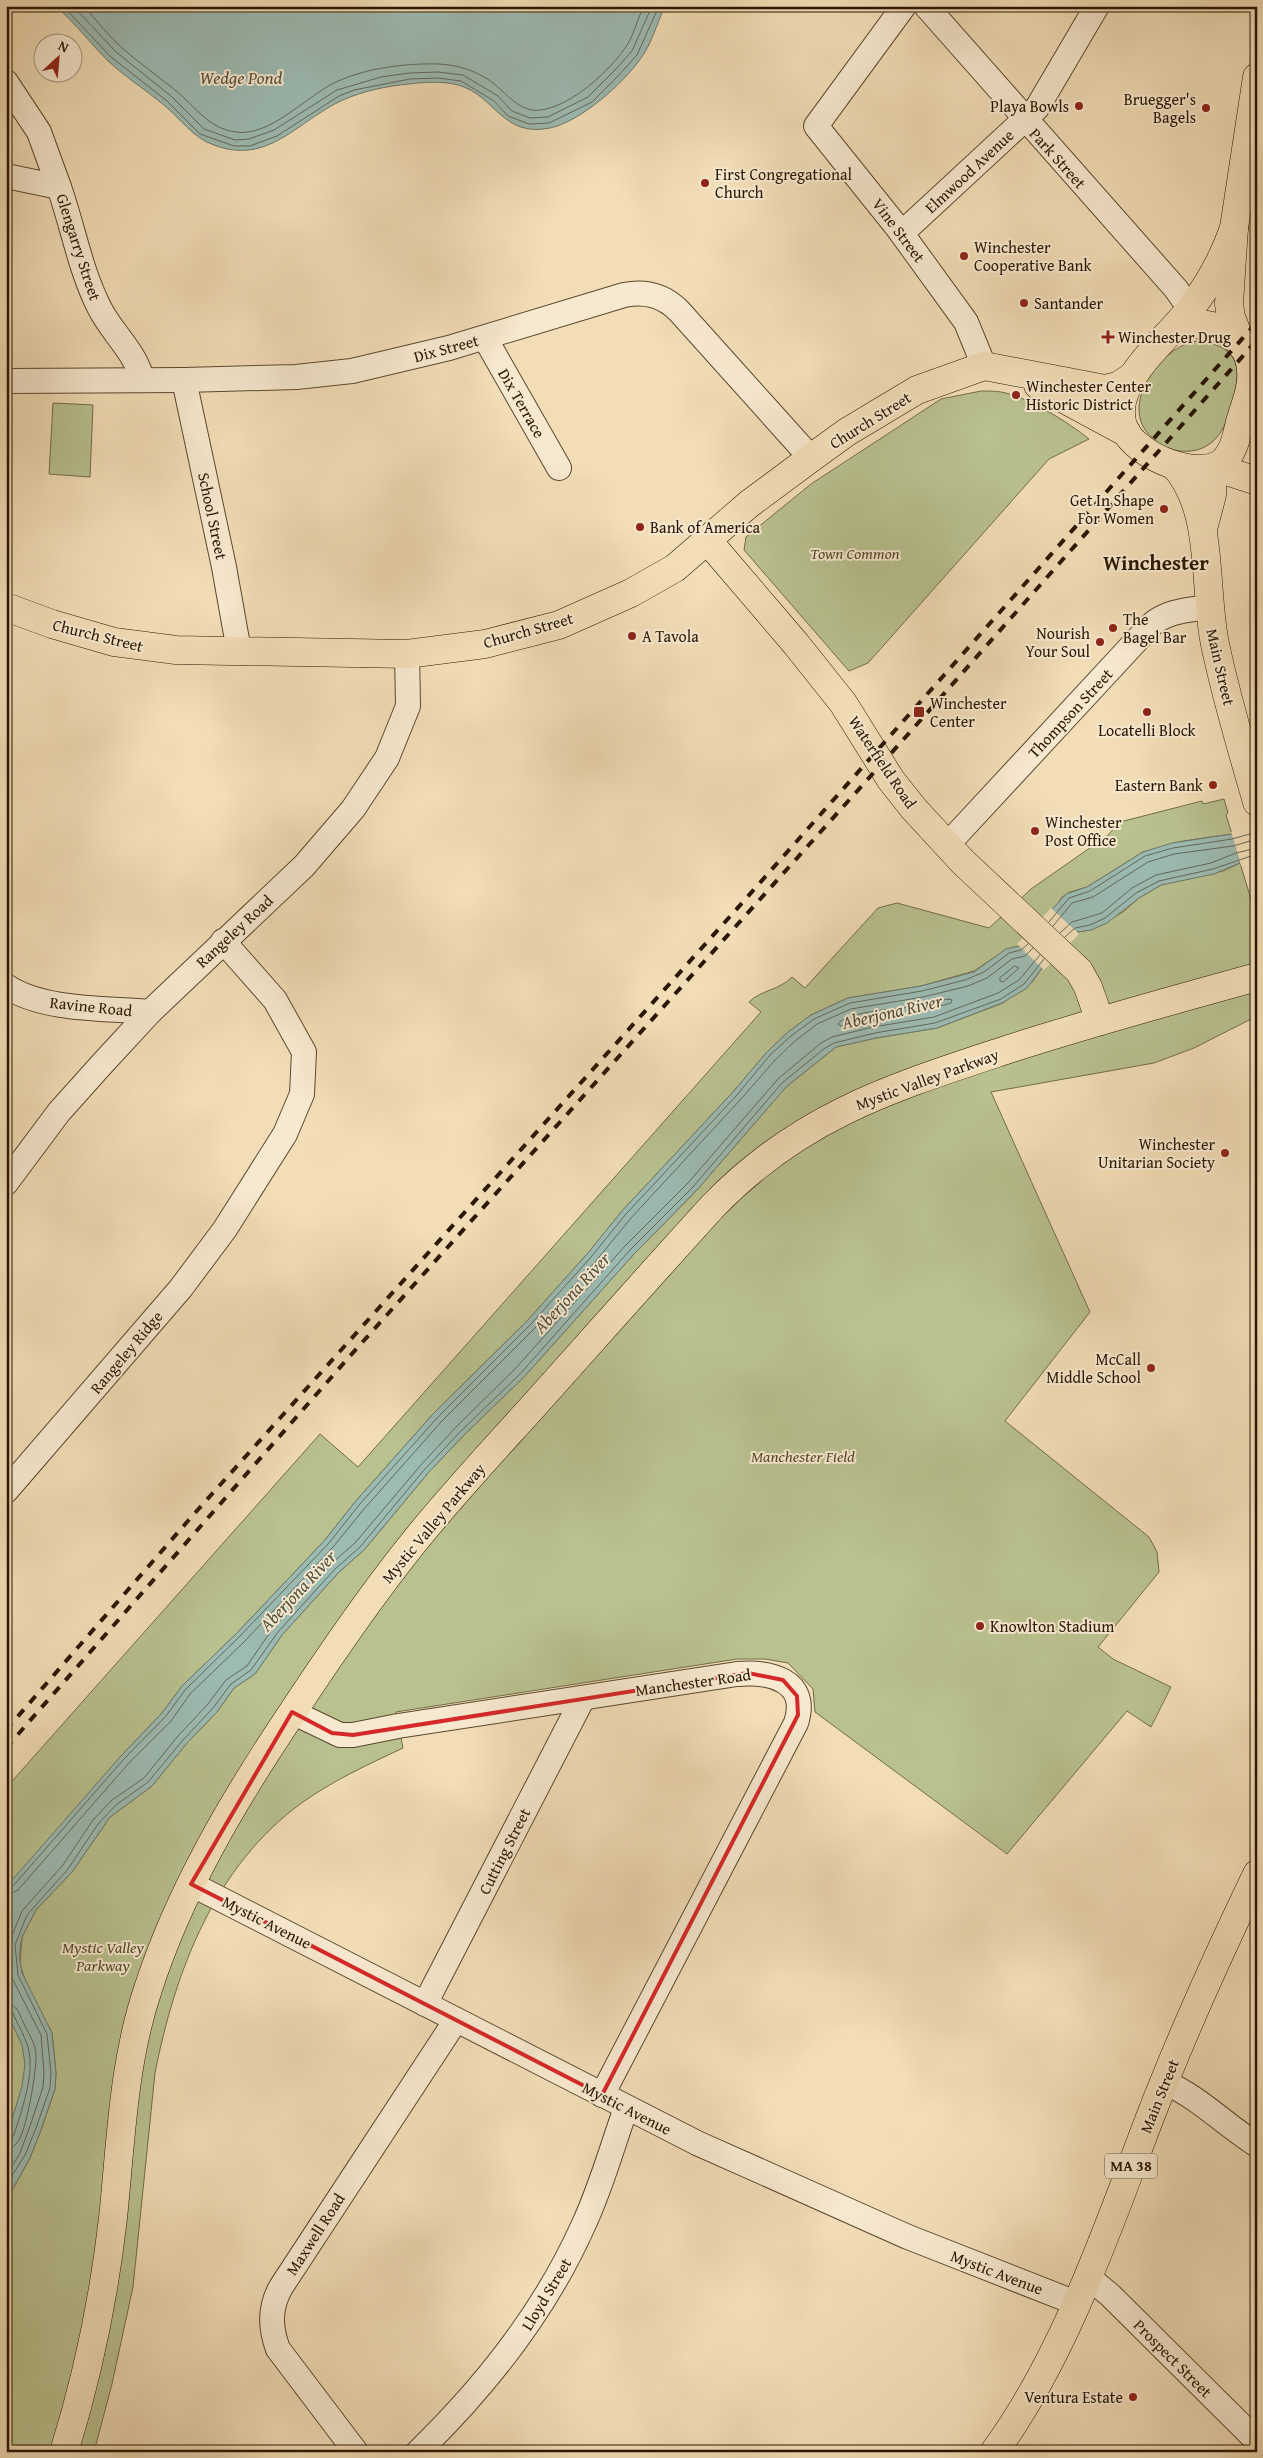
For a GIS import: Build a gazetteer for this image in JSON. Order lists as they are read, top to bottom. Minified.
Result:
{"streets":{"main road":["Church Street","Main Street","Waterfield Road","Mystic Valley Parkway","MA 38"],"street":["Park Street","Elmwood Avenue","Vine Street","Glengarry Street","Dix Street","Dix Terrace","School Street","Thompson Street","Rangeley Road","Ravine Road","Rangeley Ridge","Manchester Road","Cutting Street","Mystic Avenue","Maxwell Road","Lloyd Street","Prospect Street"]},"crossings":[["Park Street","Elmwood Avenue"],["Park Street","Church Street"],["Park Street","Main Street"],["Elmwood Avenue","Vine Street"],["Vine Street","Church Street"],["Glengarry Street","Dix Street"],["Dix Street","Dix Terrace"],["Dix Street","Church Street"],["Dix Street","School Street"],["Church Street","School Street"],["Church Street","Main Street"],["Church Street","Waterfield Road"],["Church Street","Rangeley Road"],["Main Street","Thompson Street"],["Main Street","Mystic Avenue"],["Main Street","Prospect Street"],["Thompson Street","Waterfield Road"],["Waterfield Road","Mystic Valley Parkway"],["Rangeley Road","Ravine Road"],["Rangeley Road","Rangeley Ridge"],["Mystic Valley Parkway","Manchester Road"],["Mystic Valley Parkway","Mystic Avenue"],["Manchester Road","Cutting Street"],["Manchester Road","Mystic Avenue"],["Cutting Street","Mystic Avenue"],["Mystic Avenue","Maxwell Road"],["Mystic Avenue","Lloyd Street"]],"districts":["Winchester"],"water":["Wedge Pond","Aberjona River"],"parks":["Town Common","Manchester Field","Mystic Valley Parkway"],"places":{"other":["Playa Bowls","Bruegger's Bagels","First Congregational Church","Winchester Cooperative Bank","Santander","Winchester Center Historic District","Get In Shape For Women","Bank of America","The Bagel Bar","A Tavola","Nourish Your Soul","Locatelli Block","Eastern Bank","Winchester Post Office","Winchester Unitarian Society","McCall Middle School","Knowlton Stadium","Ventura Estate"],"health":["Winchester Drug"],"transit":["Winchester Center"]},"north":"top right"}
